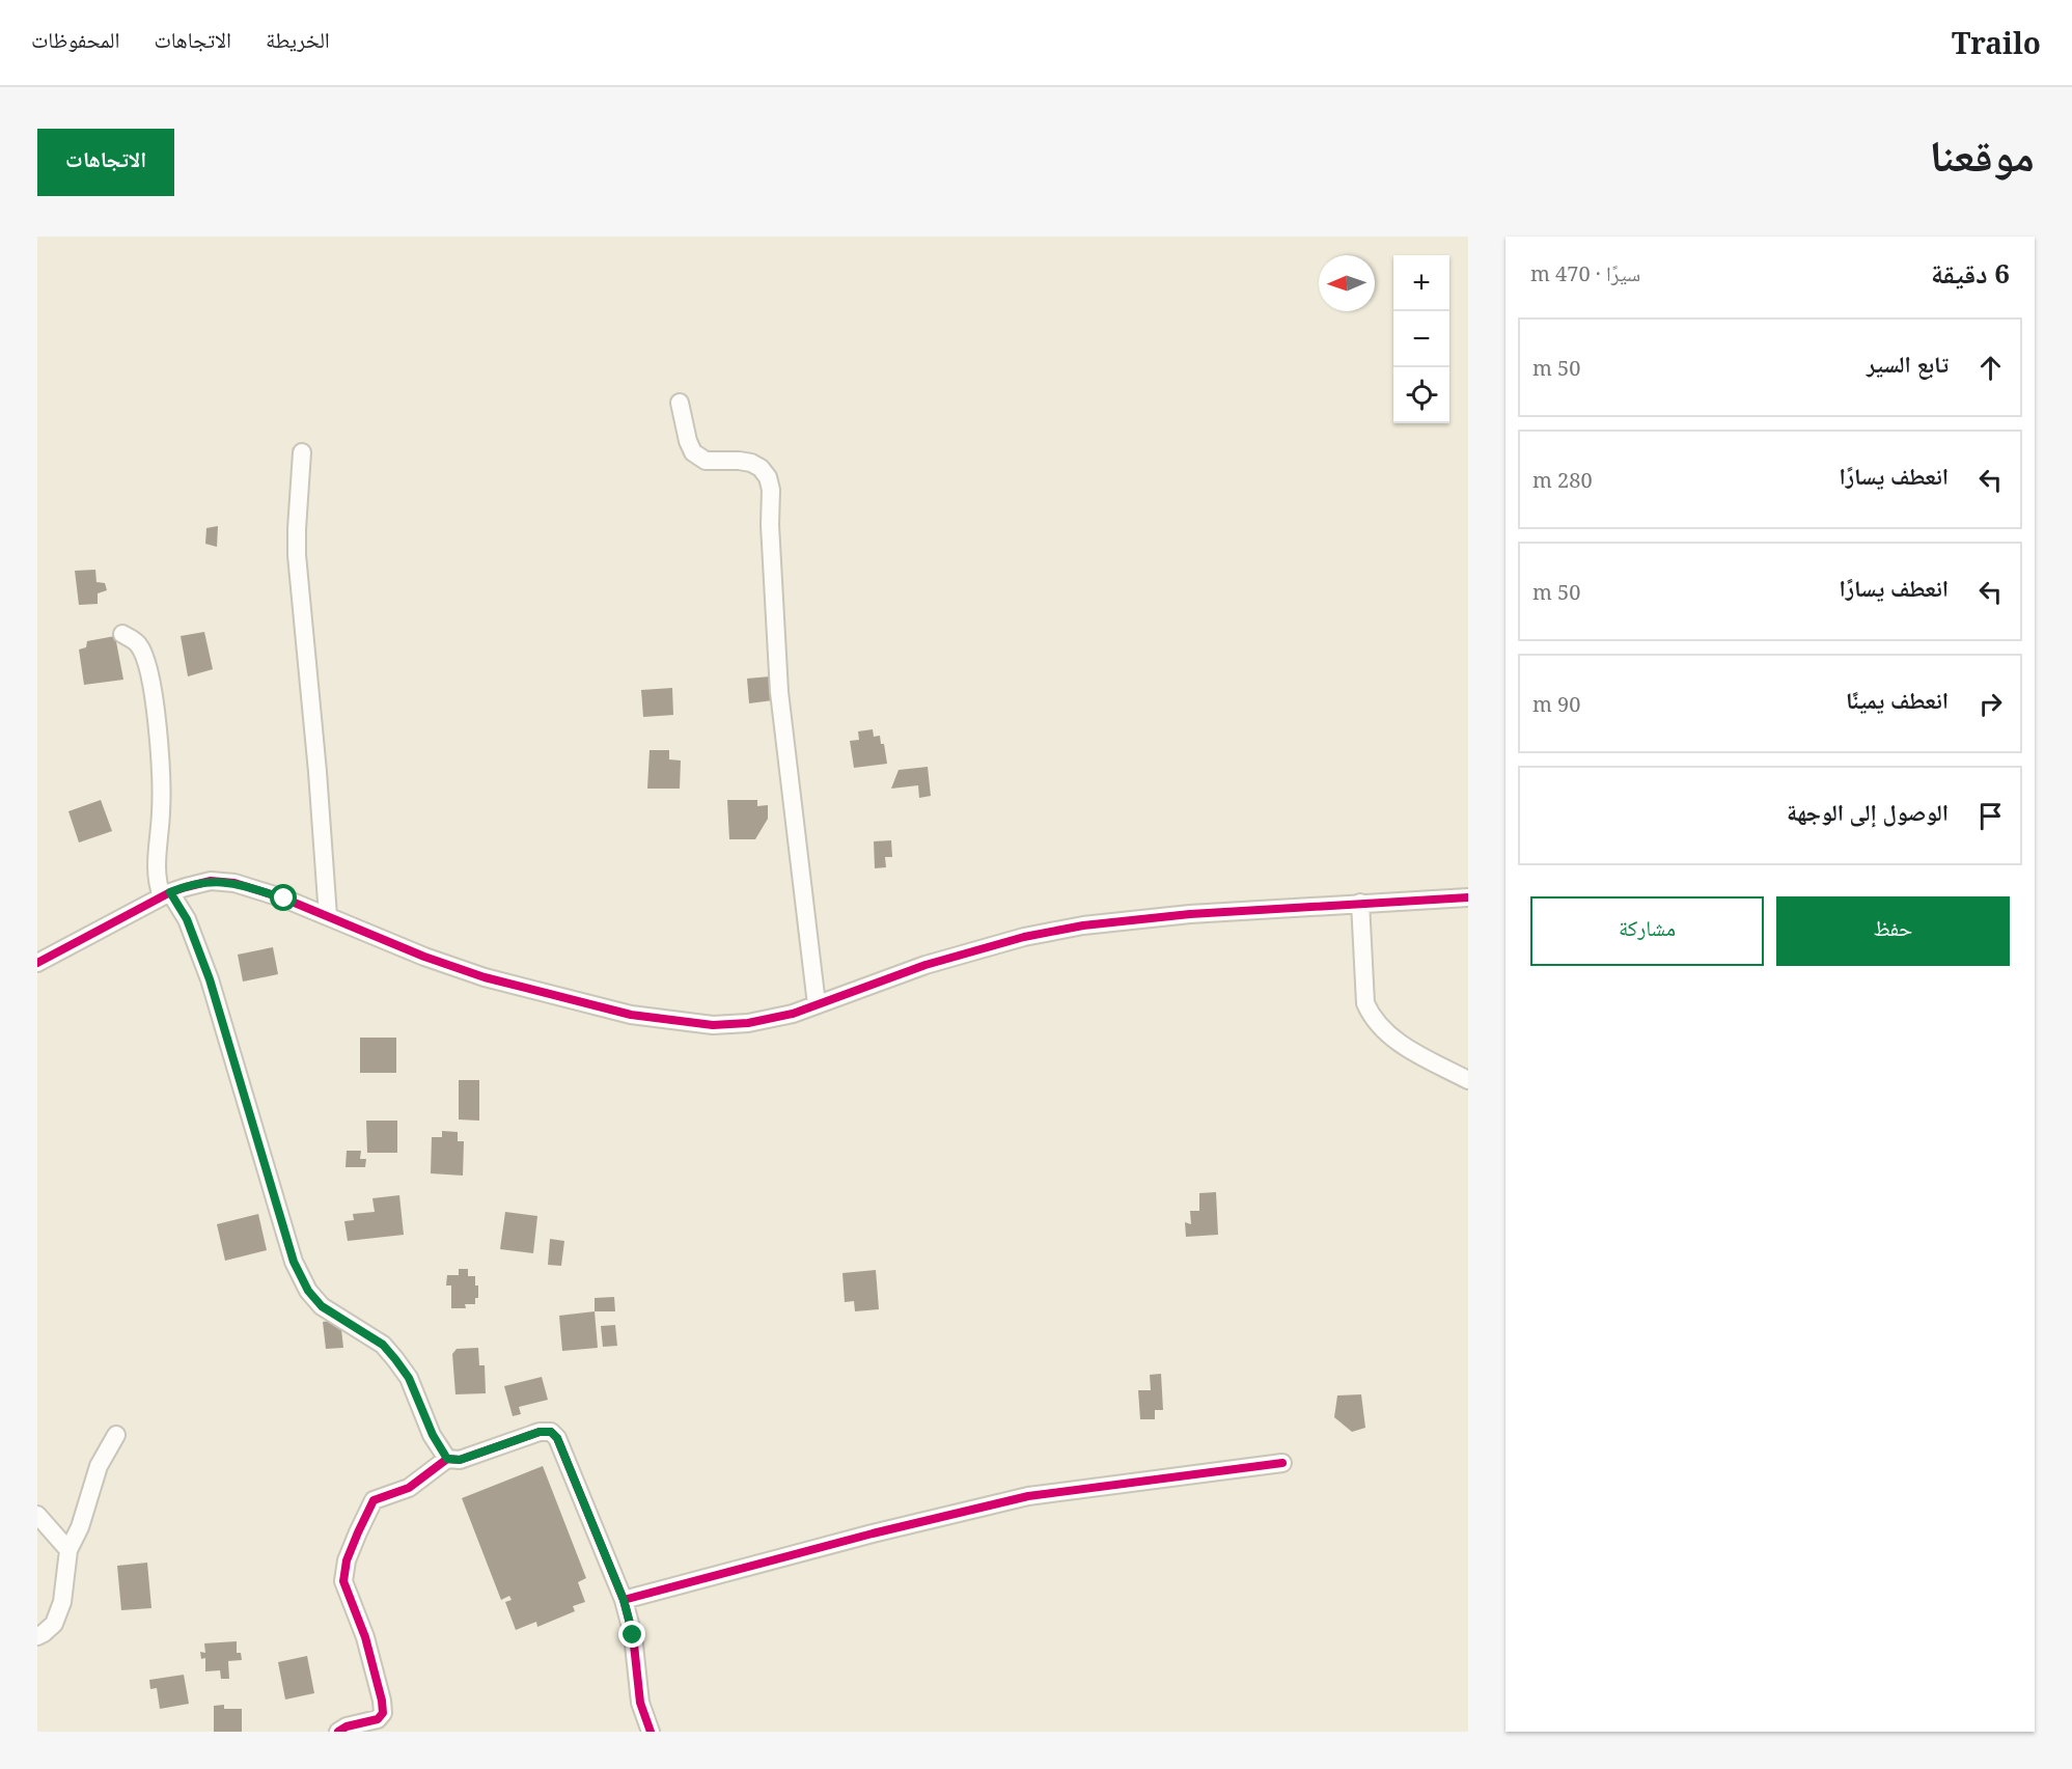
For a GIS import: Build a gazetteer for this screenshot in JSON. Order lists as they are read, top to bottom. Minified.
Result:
{"north":"left","page":{"header":"Trailo","nav":["الخريطة","الاتجاهات","المحفوظات"],"title":"موقعنا","buttons":["الاتجاهات",["حفظ","مشاركة"]],"heading":["6 دقيقة","سيرًا · 470 m"],"map_buttons":["+","−"],"list":[["تابع السير","50 m"],["انعطف يسارًا","280 m"],["انعطف يسارًا","50 m"],["انعطف يمينًا","90 m"],"الوصول إلى الوجهة"]}}
